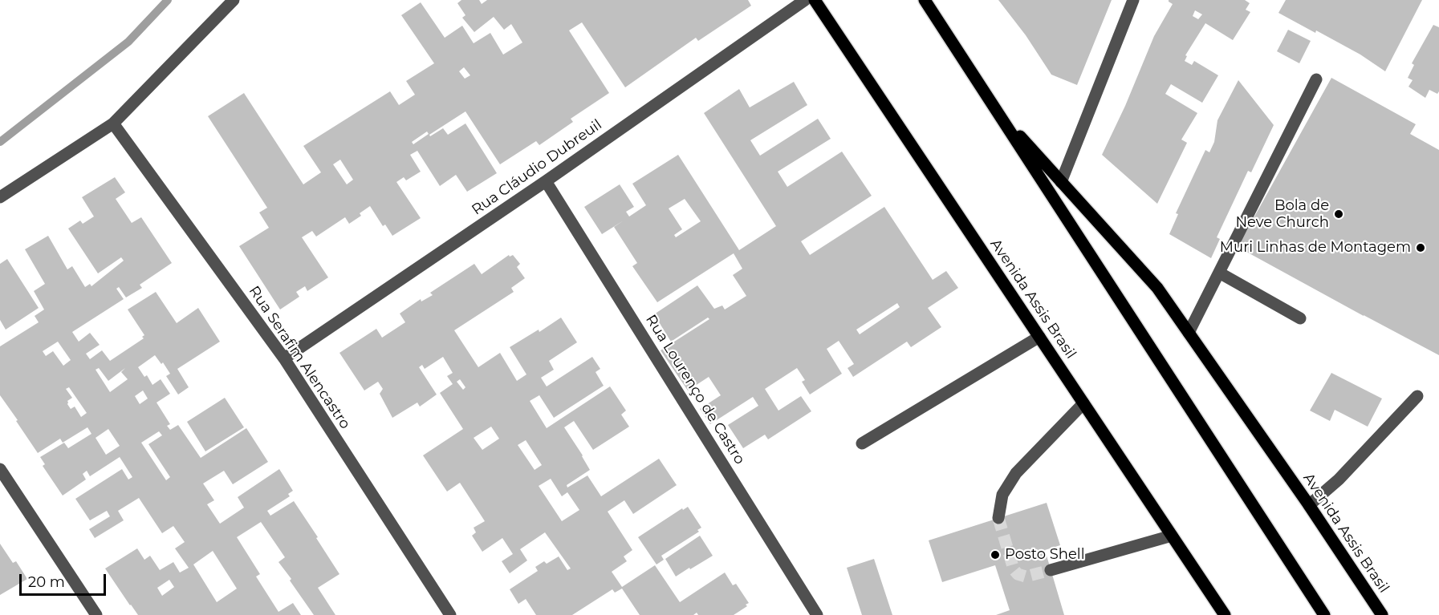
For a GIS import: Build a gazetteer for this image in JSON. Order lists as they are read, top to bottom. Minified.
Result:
{"streets":{"main road":["Avenida Assis Brasil"],"street":["Rua Cláudio Dubreuil","Rua Serafim Alencastro","Rua Lourenço de Castro"]},"crossings":[["Rua Cláudio Dubreuil","Rua Serafim Alencastro"],["Rua Cláudio Dubreuil","Rua Lourenço de Castro"]],"places":["Bola de Neve Church","Muri Linhas de Montagem","Posto Shell"],"scale_bar":"20 m"}
